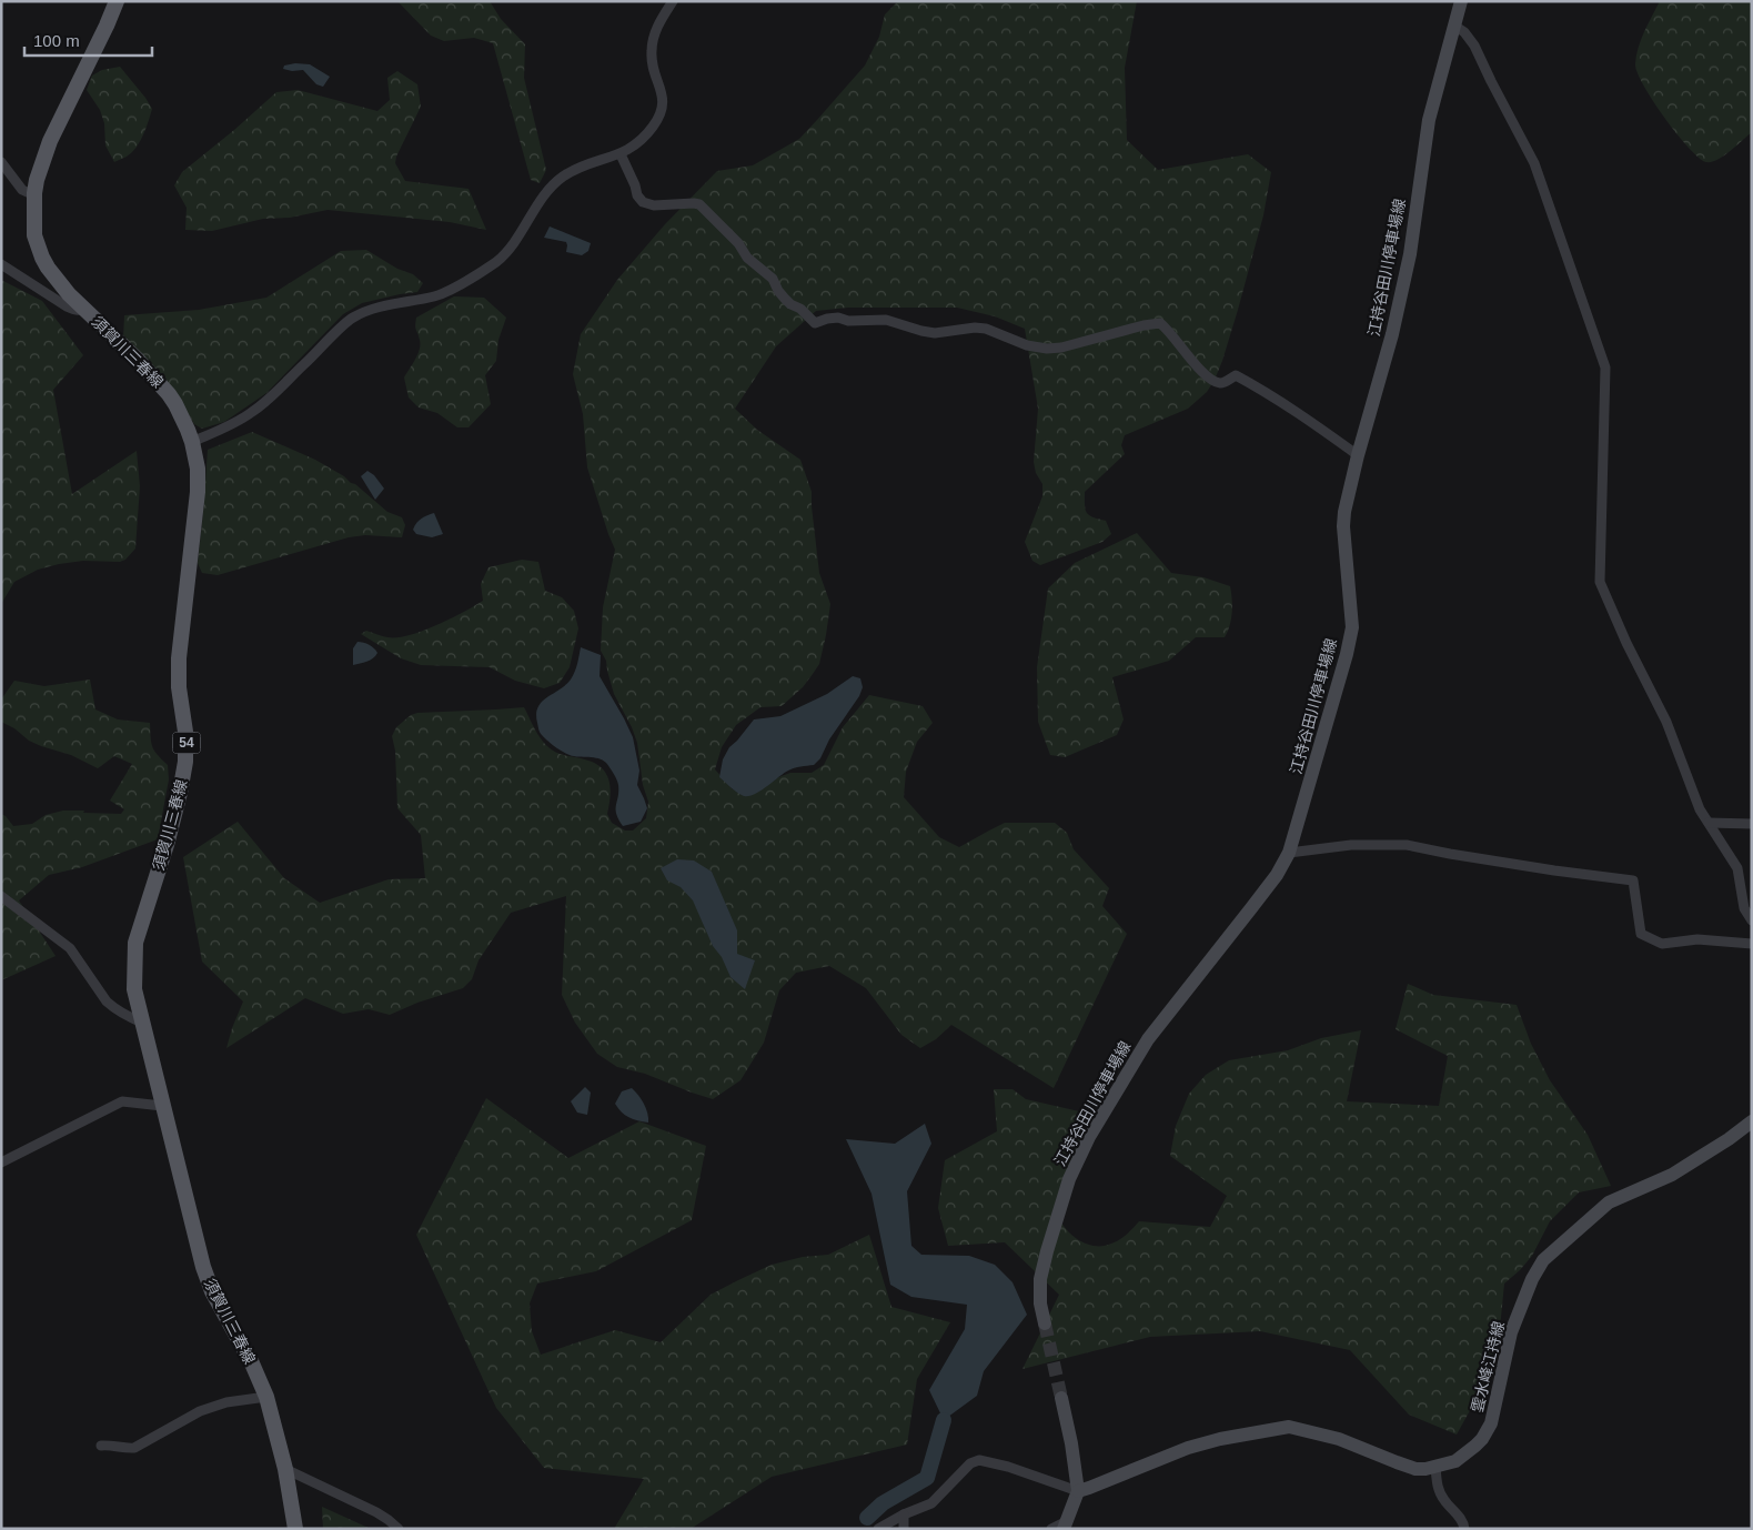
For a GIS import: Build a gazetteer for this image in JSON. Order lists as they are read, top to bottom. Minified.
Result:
{"streets":{"main road":["江持谷田川停車場線","須賀川三春線","54","雲水峰江持線"]},"scale_bar":"100 m"}
